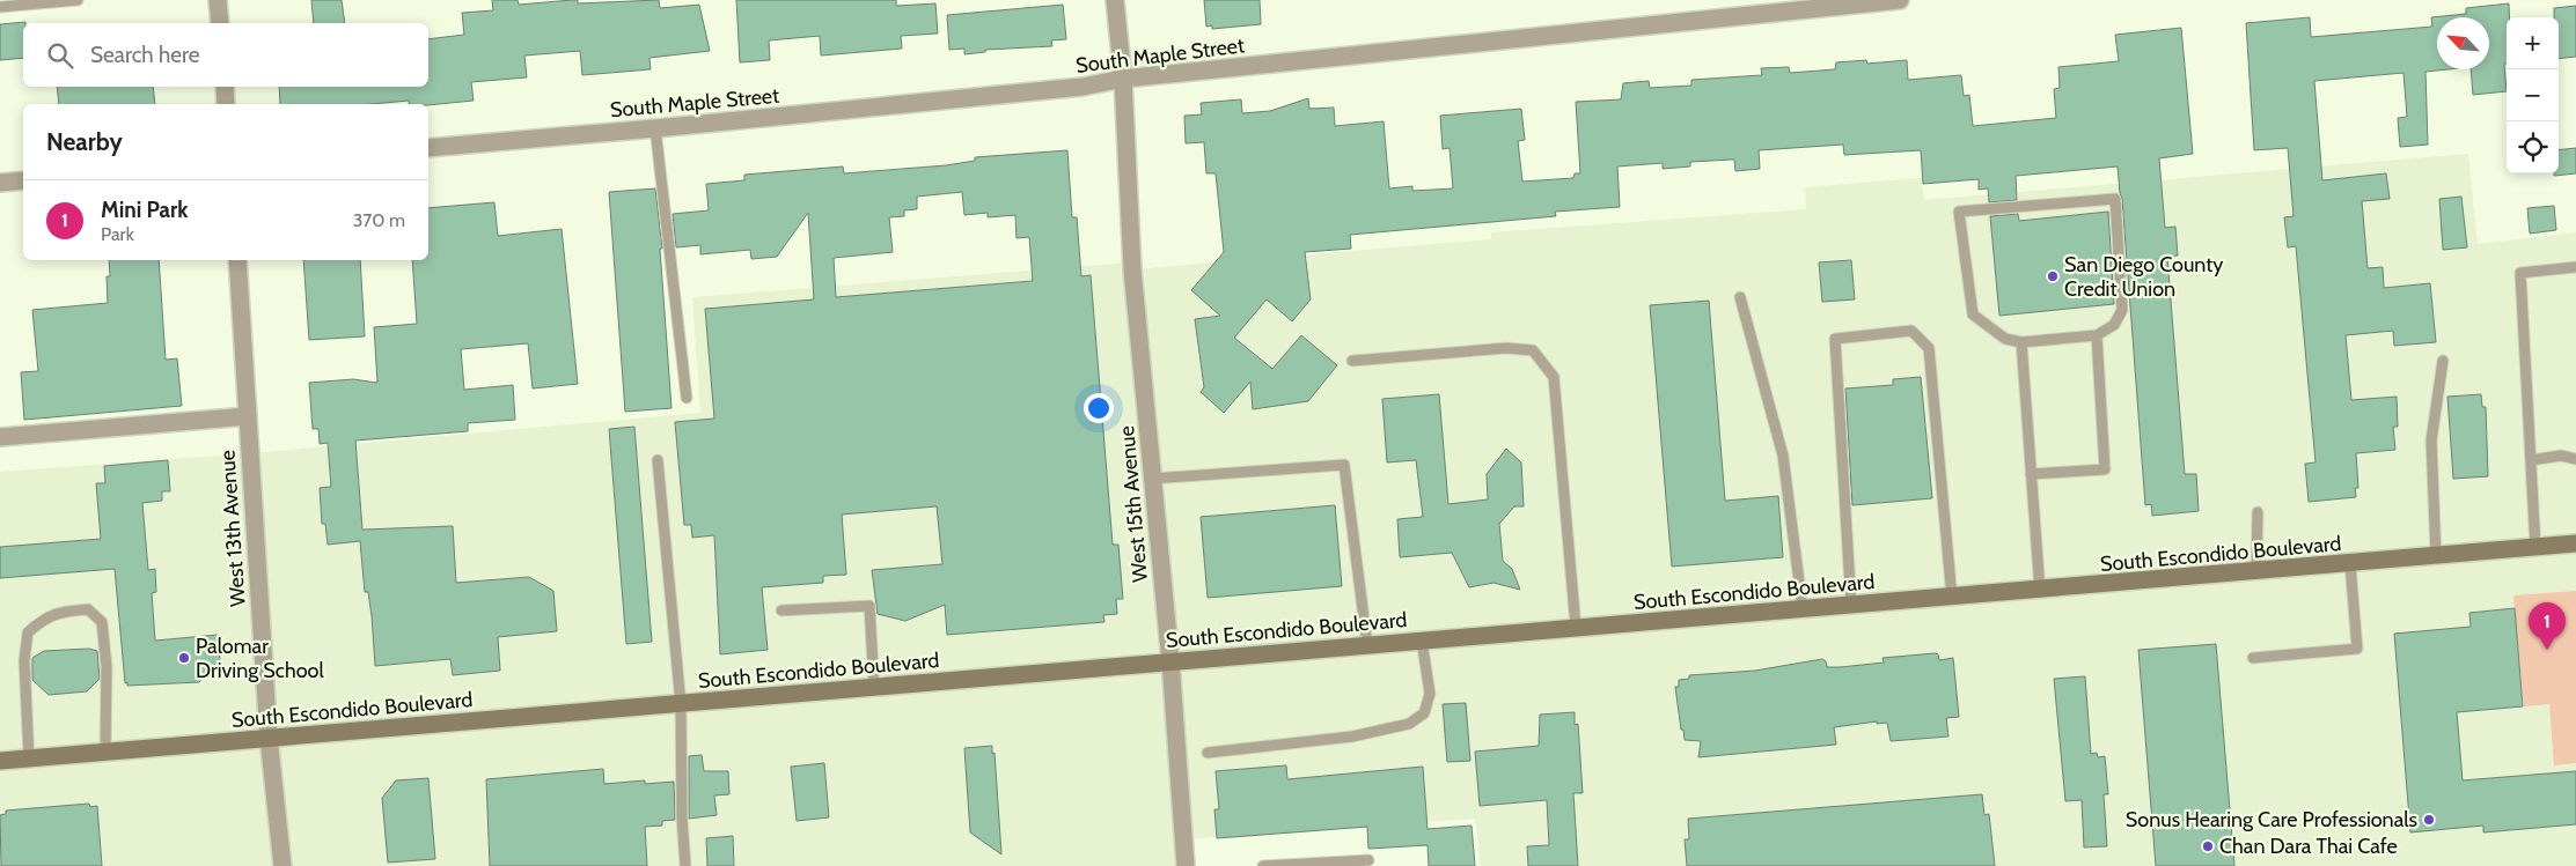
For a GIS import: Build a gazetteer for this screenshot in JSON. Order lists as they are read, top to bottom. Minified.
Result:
{"streets":{"main road":["South Escondido Boulevard"],"street":["South Maple Street","West 15th Avenue","West 13th Avenue"]},"crossings":[["South Maple Street","West 15th Avenue"],["West 15th Avenue","South Escondido Boulevard"],["West 13th Avenue","South Escondido Boulevard"]],"places":["San Diego County Credit Union","Palomar Driving School","Sonus Hearing Care Professionals","Chan Dara Thai Cafe"],"north":"top left","page":{"map_buttons":["+","−"],"search":"Search here","heading":"Nearby","list":[{"mark":"1","name":"Mini Park","note":"Park","value":"370 m"}],"pins":"1"}}
